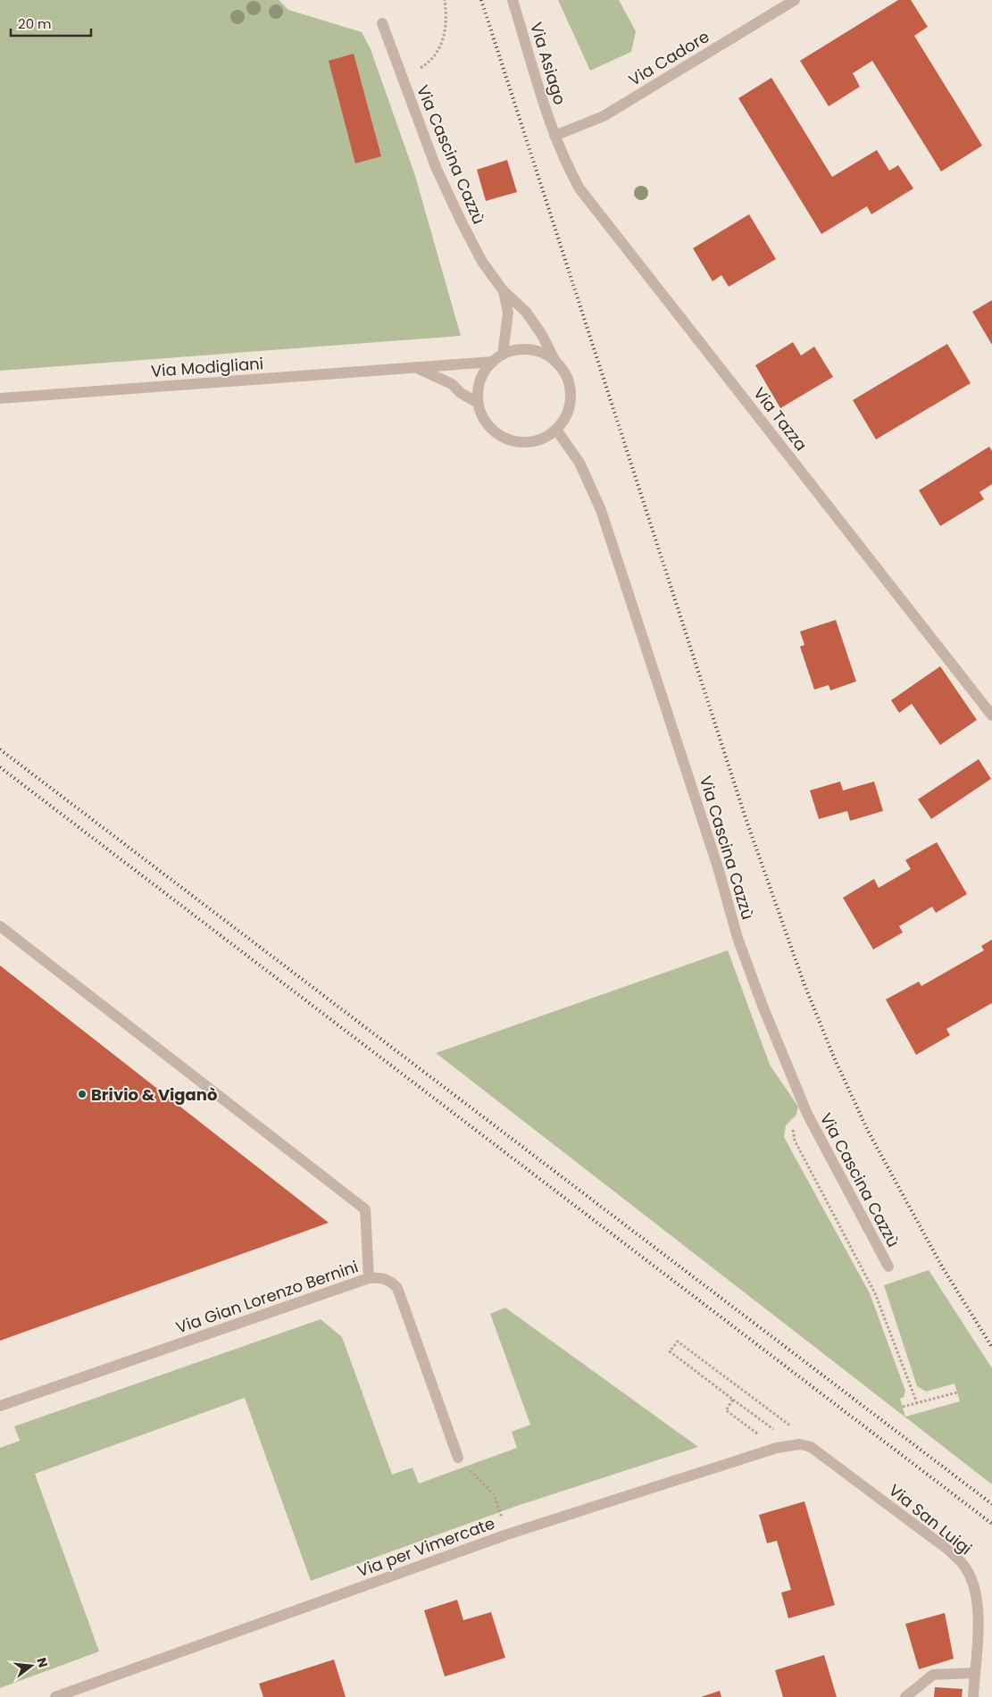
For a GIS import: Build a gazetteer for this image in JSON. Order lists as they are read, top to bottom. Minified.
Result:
{"streets":{"street":["Via Cadore","Via Asiago","Via Cascina Cazzù","Via Modigliani","Via Tazza","Via Gian Lorenzo Bernini","Via San Luigi","Via per Vimercate"]},"crossings":[["Via Cadore","Via Asiago"],["Via Cadore","Via Tazza"],["Via Asiago","Via Tazza"],["Via Cascina Cazzù","Via Modigliani"],["Via San Luigi","Via per Vimercate"]],"places":["Brivio & Viganò"],"scale_bar":"20 m","north":"right"}
